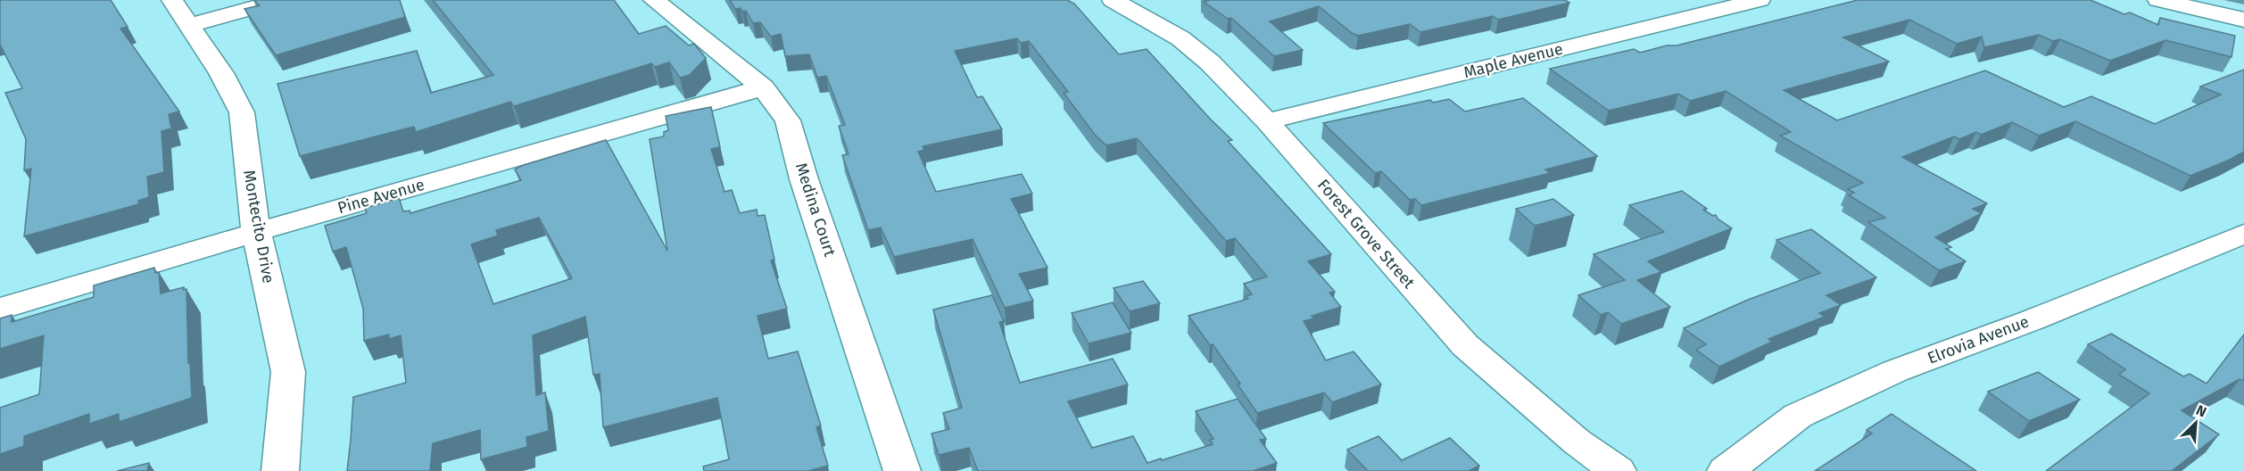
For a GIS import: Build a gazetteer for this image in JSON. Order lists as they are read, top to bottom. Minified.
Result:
{"streets":{"street":["Maple Avenue","Pine Avenue","Medina Court","Montecito Drive","Forest Grove Street","Elrovia Avenue"]},"crossings":[["Maple Avenue","Forest Grove Street"],["Pine Avenue","Medina Court"],["Pine Avenue","Montecito Drive"]],"north":"top right"}
